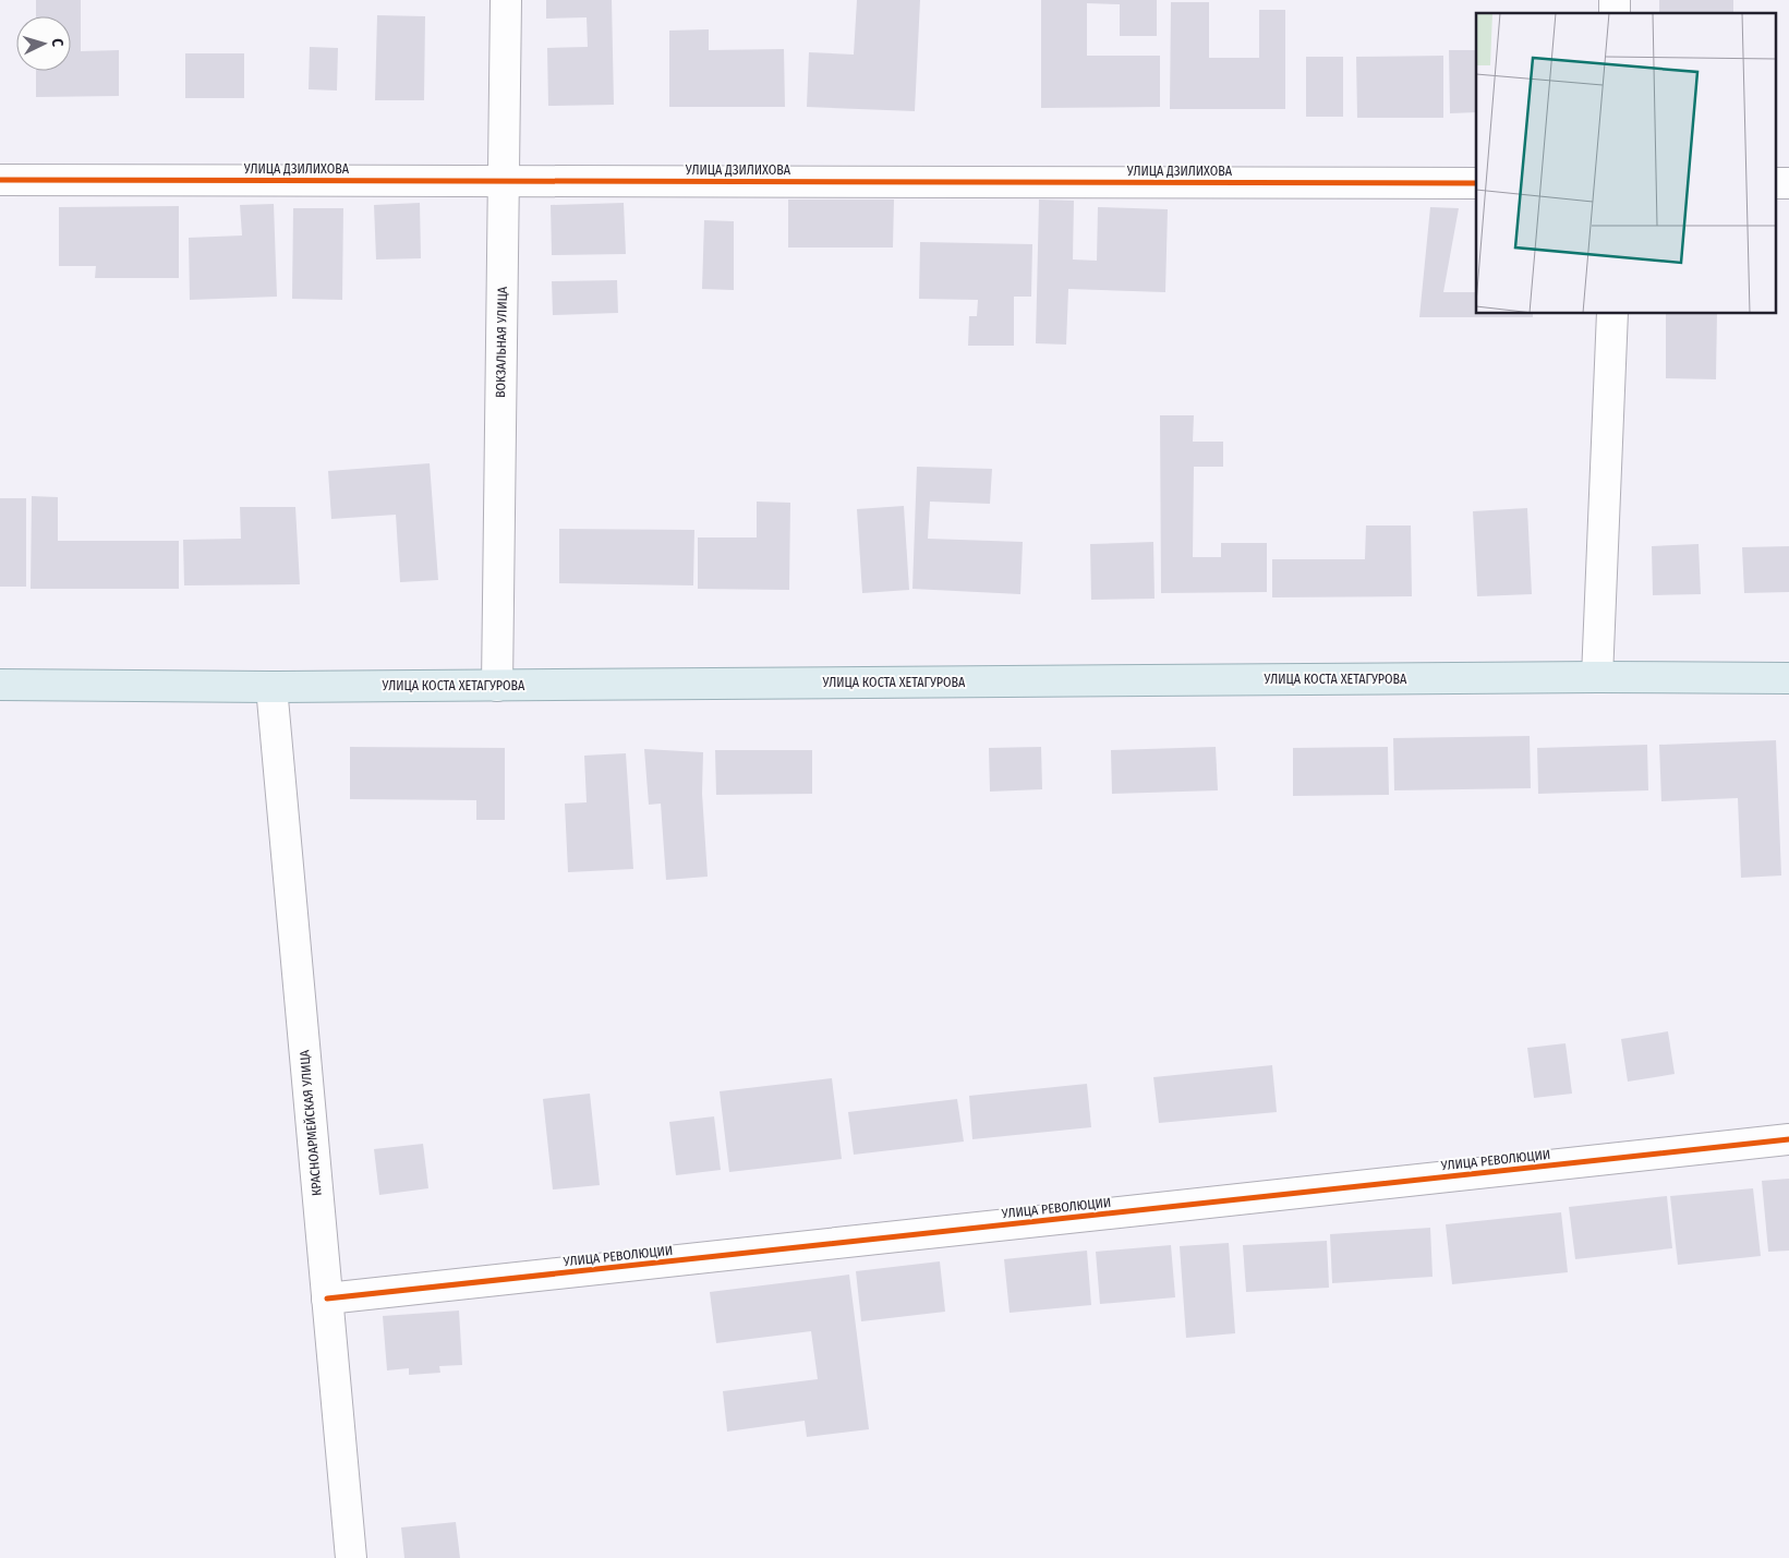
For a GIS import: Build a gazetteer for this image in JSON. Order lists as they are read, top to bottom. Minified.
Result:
{"streets":{"main road":["УЛИЦА КОСТА ХЕТАГУРОВА"],"street":["УЛИЦА ДЗИЛИХОВА","ВОКЗАЛЬНАЯ УЛИЦА","КРАСНОАРМЕЙСКАЯ УЛИЦА","УЛИЦА РЕВОЛЮЦИИ"]},"crossings":[["УЛИЦА ДЗИЛИХОВА","ВОКЗАЛЬНАЯ УЛИЦА"],["ВОКЗАЛЬНАЯ УЛИЦА","УЛИЦА КОСТА ХЕТАГУРОВА"],["УЛИЦА КОСТА ХЕТАГУРОВА","КРАСНОАРМЕЙСКАЯ УЛИЦА"],["КРАСНОАРМЕЙСКАЯ УЛИЦА","УЛИЦА РЕВОЛЮЦИИ"]],"north":"right"}
